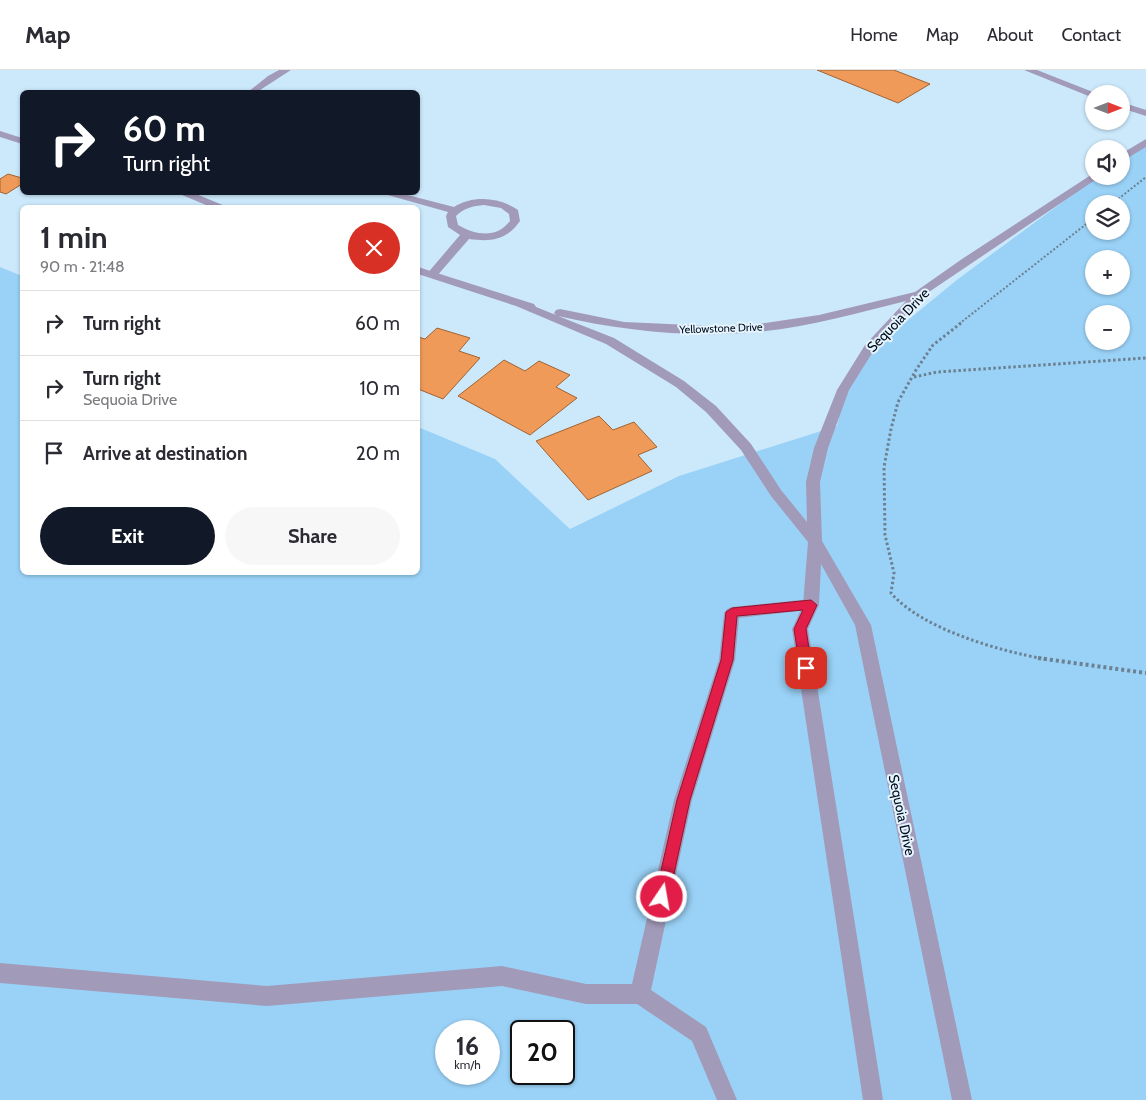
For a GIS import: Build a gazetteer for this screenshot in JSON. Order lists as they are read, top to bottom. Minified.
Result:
{"streets":{"street":["Sequoia Drive","Yellowstone Drive"]},"crossings":[["Sequoia Drive","Yellowstone Drive"]],"north":"right","page":{"header":"Map","nav":["Home","Map","About","Contact"],"map_buttons":["+","−"],"turn":["60 m","Turn right"],"heading":["1 min","90 m · 21:48"],"list":[{"name":"Turn right","value":"60 m"},{"name":"Turn right","note":"Sequoia Drive","value":"10 m"},{"name":"Arrive at destination","value":"20 m"}],"buttons":["Exit","Share"],"speed":"16 km/h","limit":"20"}}
